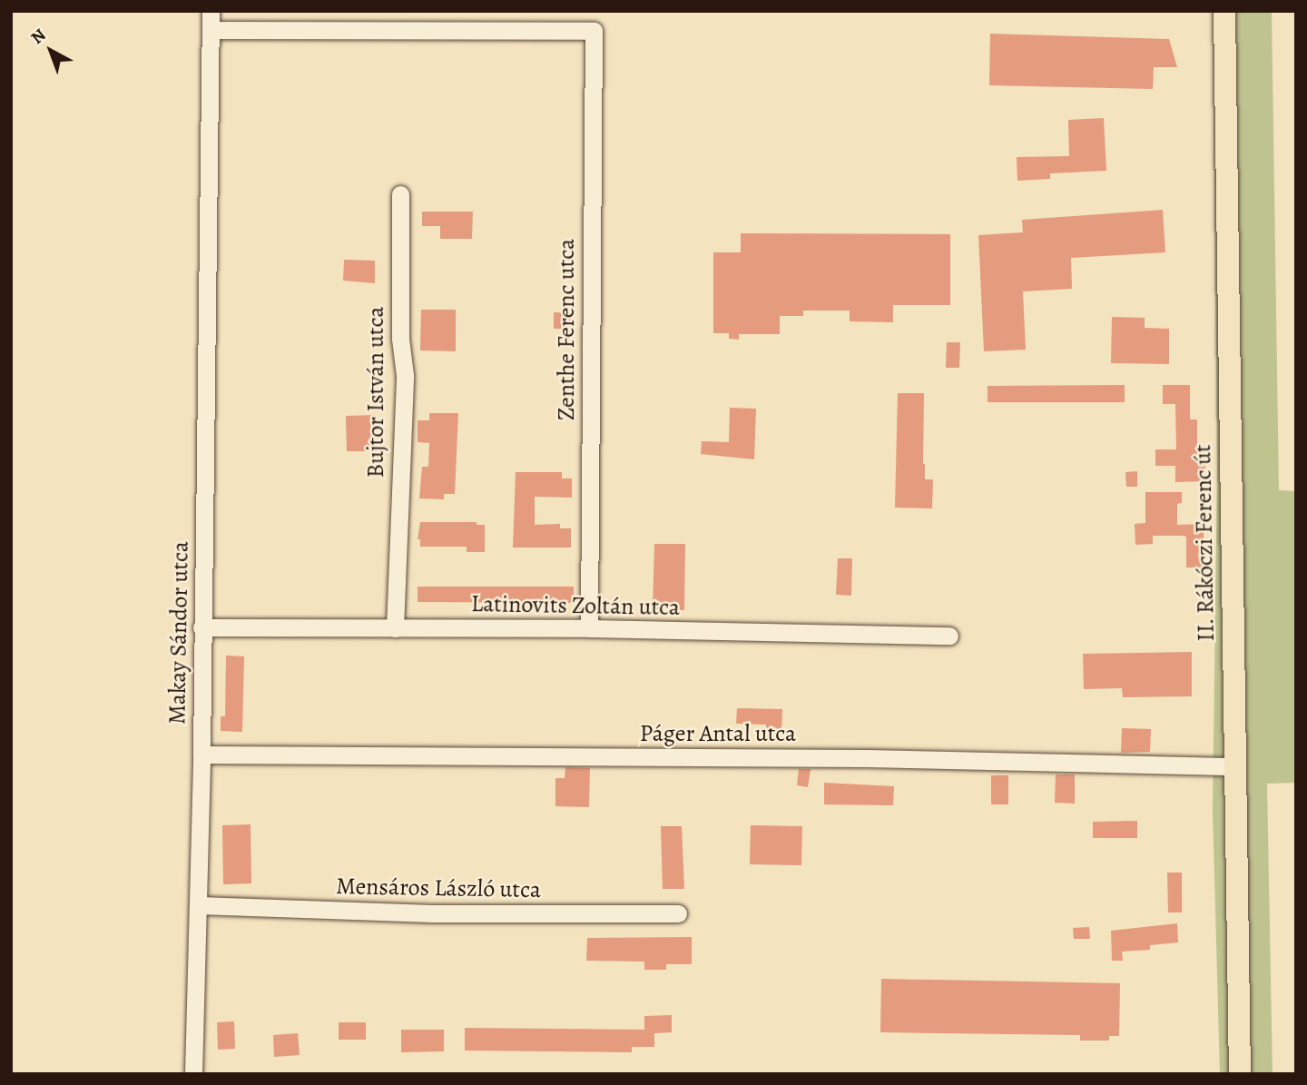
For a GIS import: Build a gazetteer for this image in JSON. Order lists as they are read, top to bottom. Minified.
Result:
{"streets":{"main road":["II. Rákóczi Ferenc út"],"street":["Zenthe Ferenc utca","Bujtor István utca","Latinovits Zoltán utca","Makay Sándor utca","Páger Antal utca","Mensáros László utca"]},"crossings":[["Zenthe Ferenc utca","Latinovits Zoltán utca"],["Zenthe Ferenc utca","Makay Sándor utca"],["Bujtor István utca","Latinovits Zoltán utca"],["II. Rákóczi Ferenc út","Páger Antal utca"],["Latinovits Zoltán utca","Makay Sándor utca"],["Makay Sándor utca","Páger Antal utca"],["Makay Sándor utca","Mensáros László utca"]],"north":"top left"}
